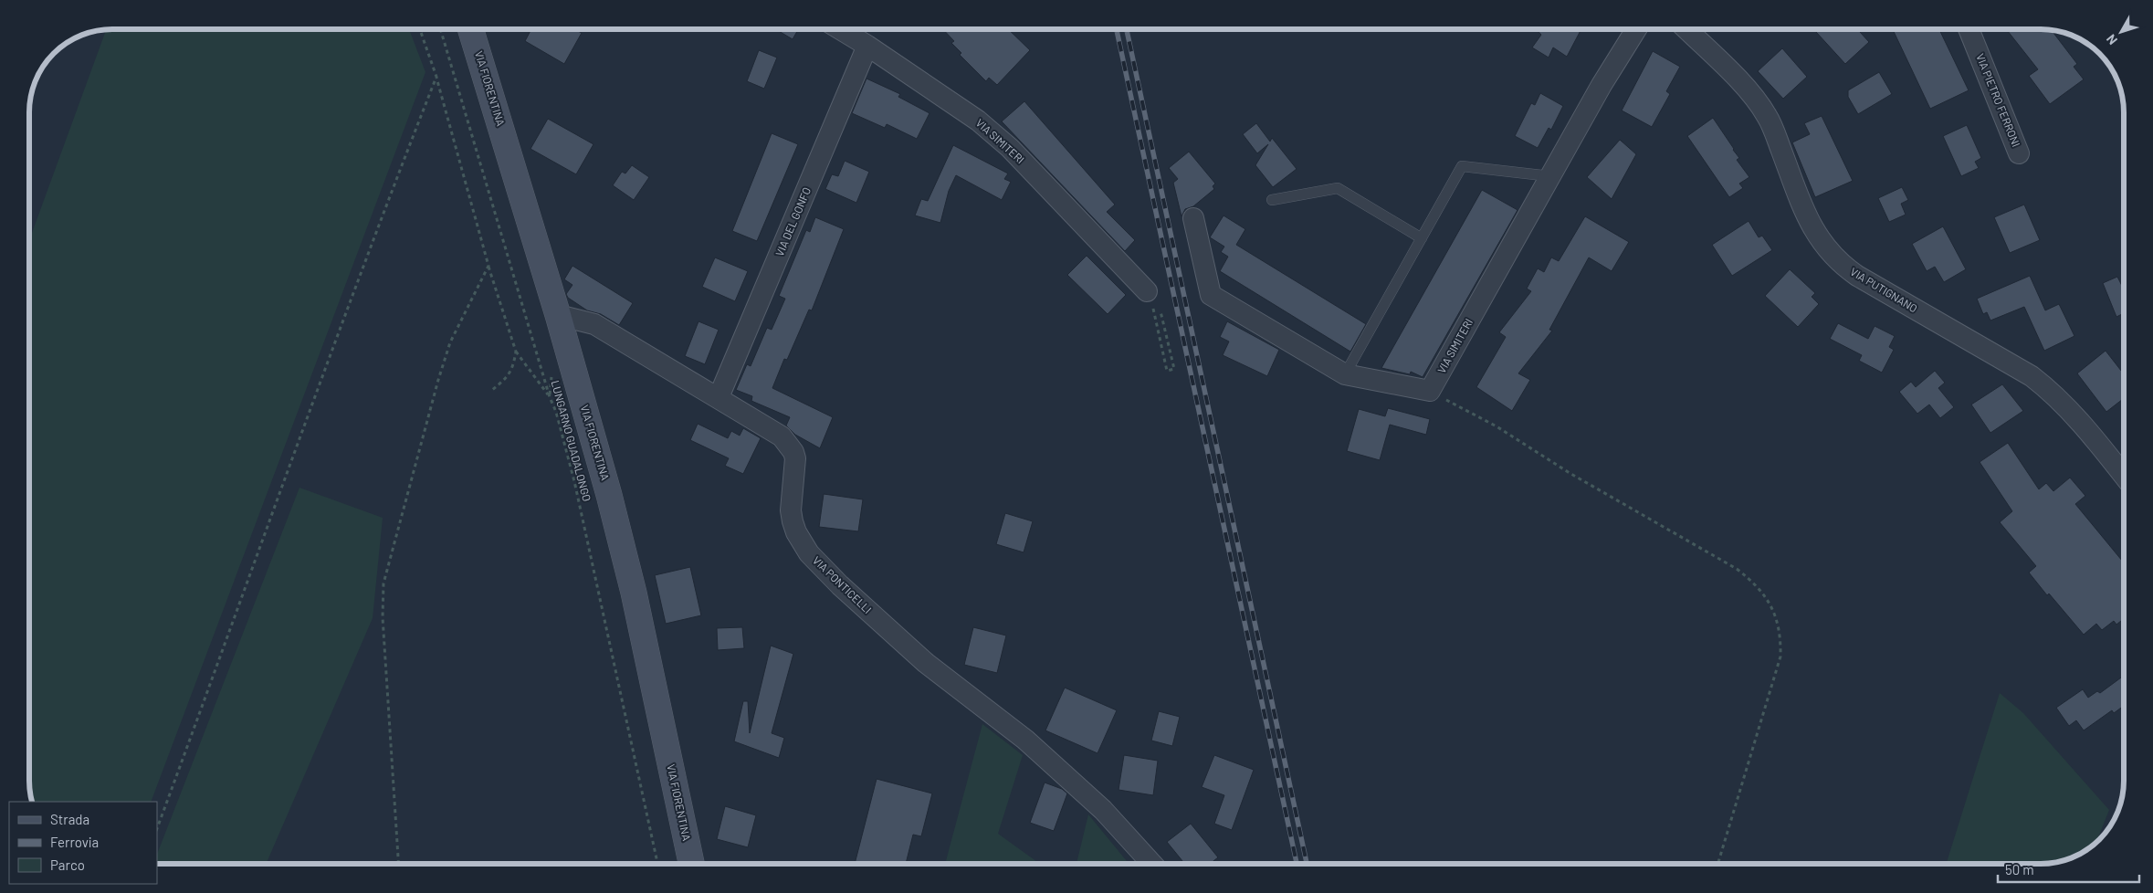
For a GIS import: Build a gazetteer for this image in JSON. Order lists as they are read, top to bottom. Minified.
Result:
{"streets":{"main road":["VIA FIORENTINA"],"street":["VIA PIETRO FERRONI","VIA SIMITERI","VIA DEL GONFO","VIA PUTIGNANO","VIA PONTICELLI"],"path":["LUNGARNO GUADALONGO"]},"crossings":[["VIA FIORENTINA","VIA PONTICELLI"],["VIA SIMITERI","VIA DEL GONFO"],["VIA DEL GONFO","VIA PONTICELLI"]],"legend":["Strada","Ferrovia","Parco"],"scale_bar":"50 m","north":"bottom left"}
